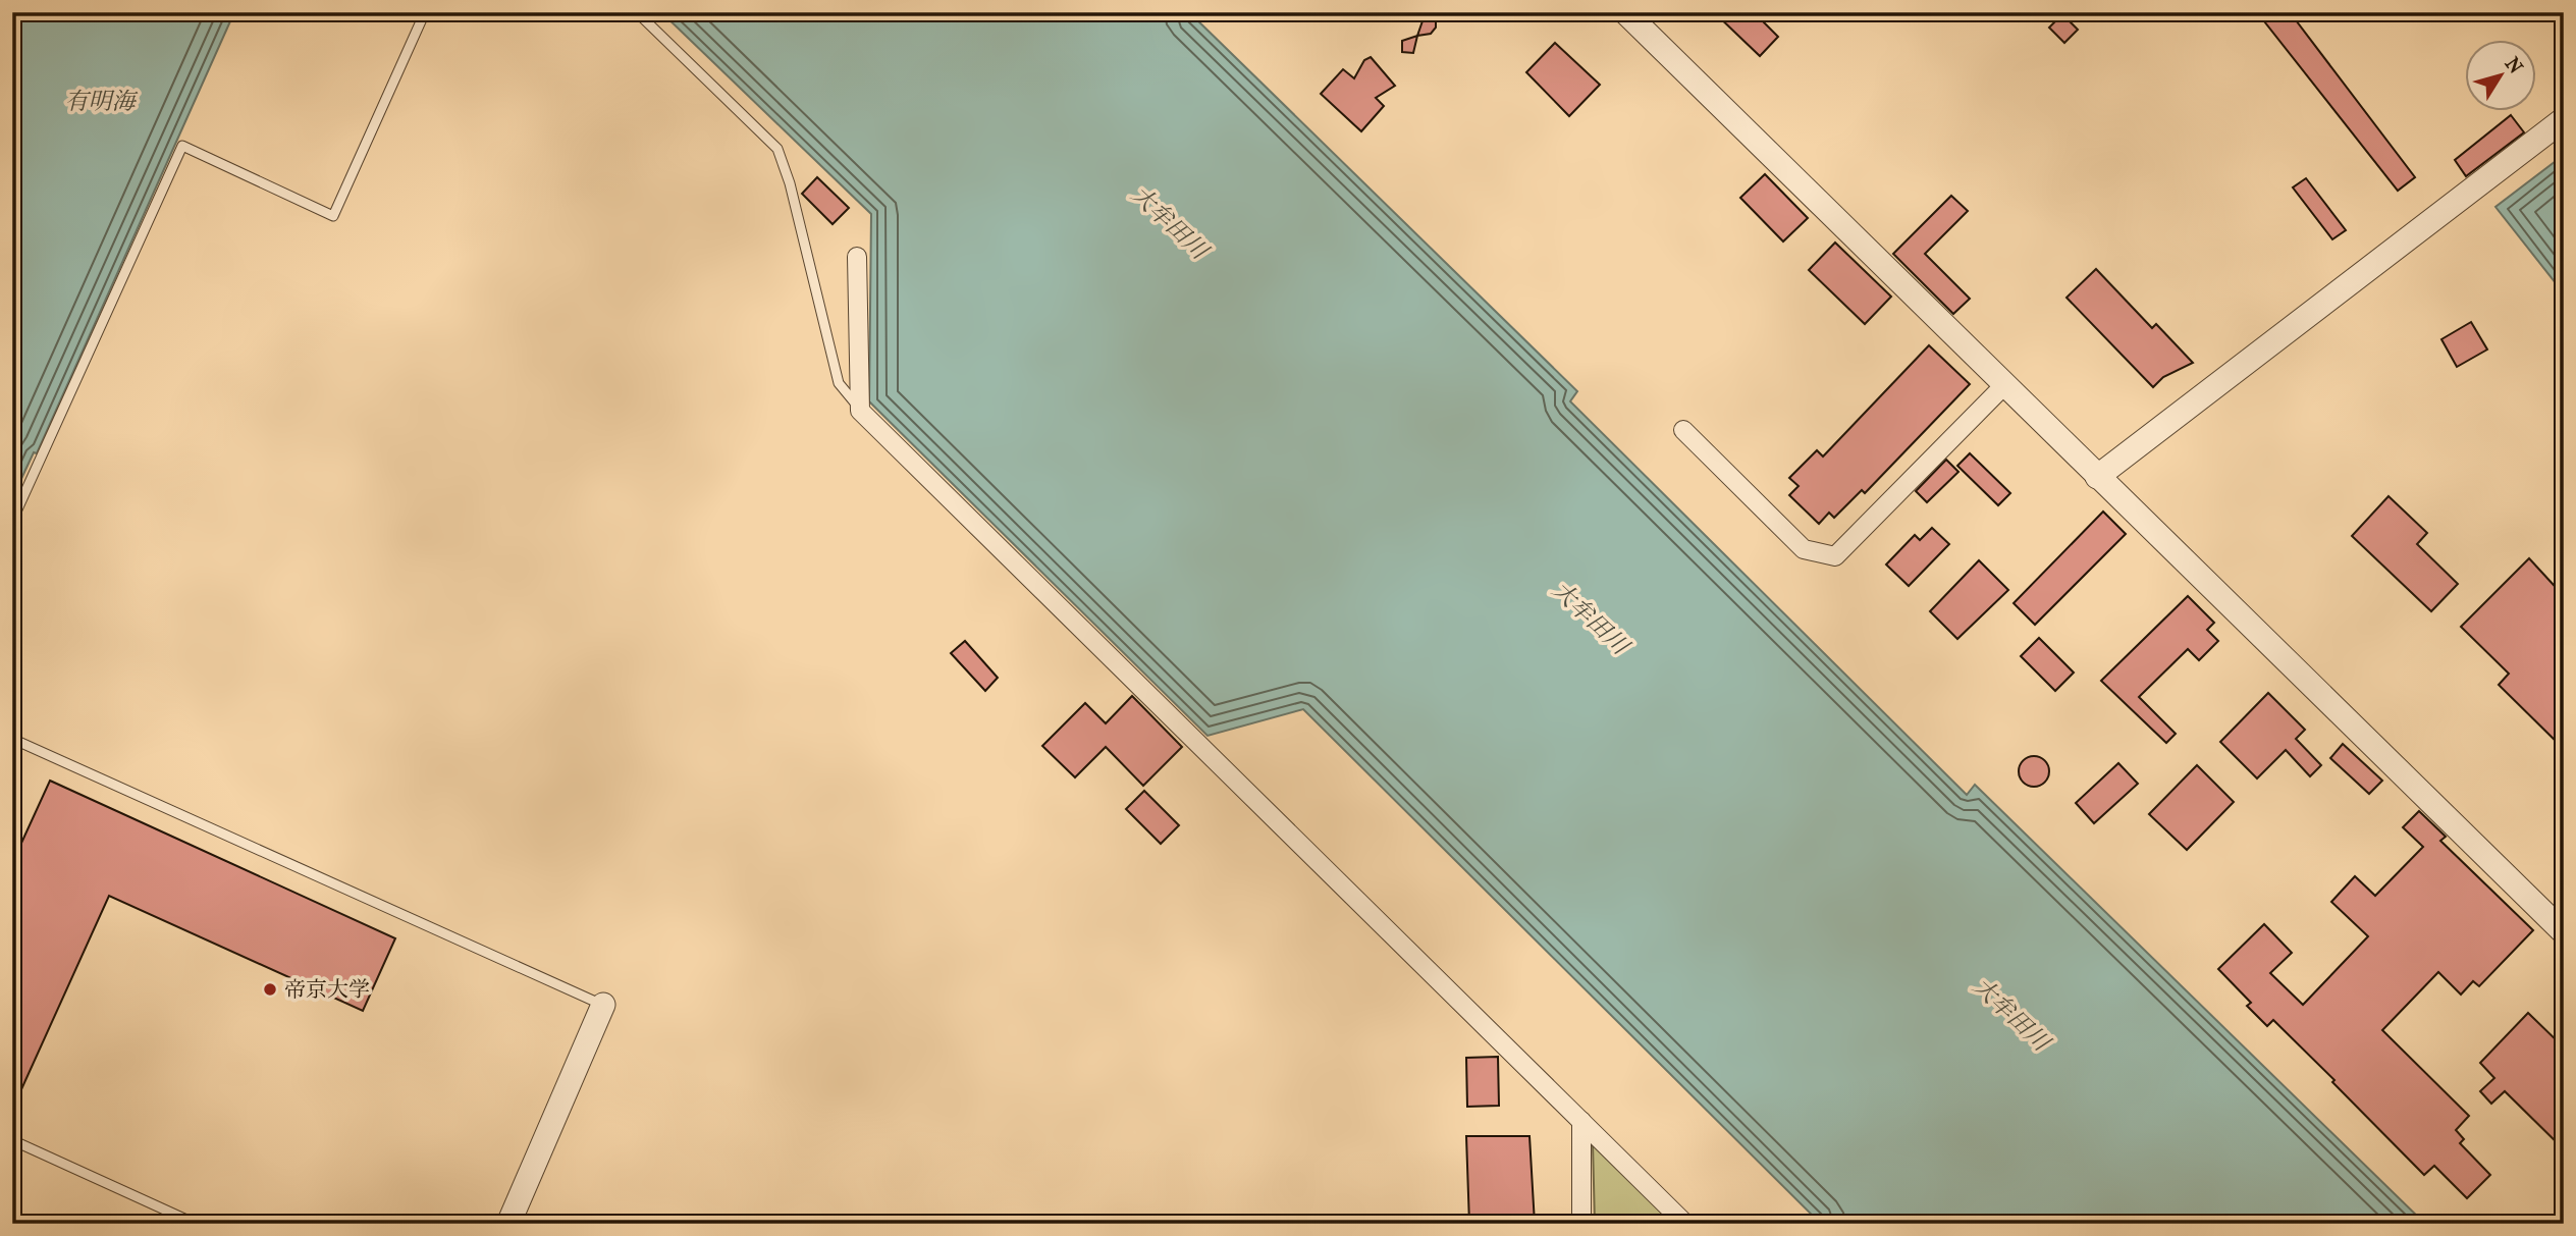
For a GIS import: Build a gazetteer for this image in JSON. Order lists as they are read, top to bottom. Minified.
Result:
{"water":["有明海","大牟田川"],"places":["帝京大学"],"north":"top right"}
